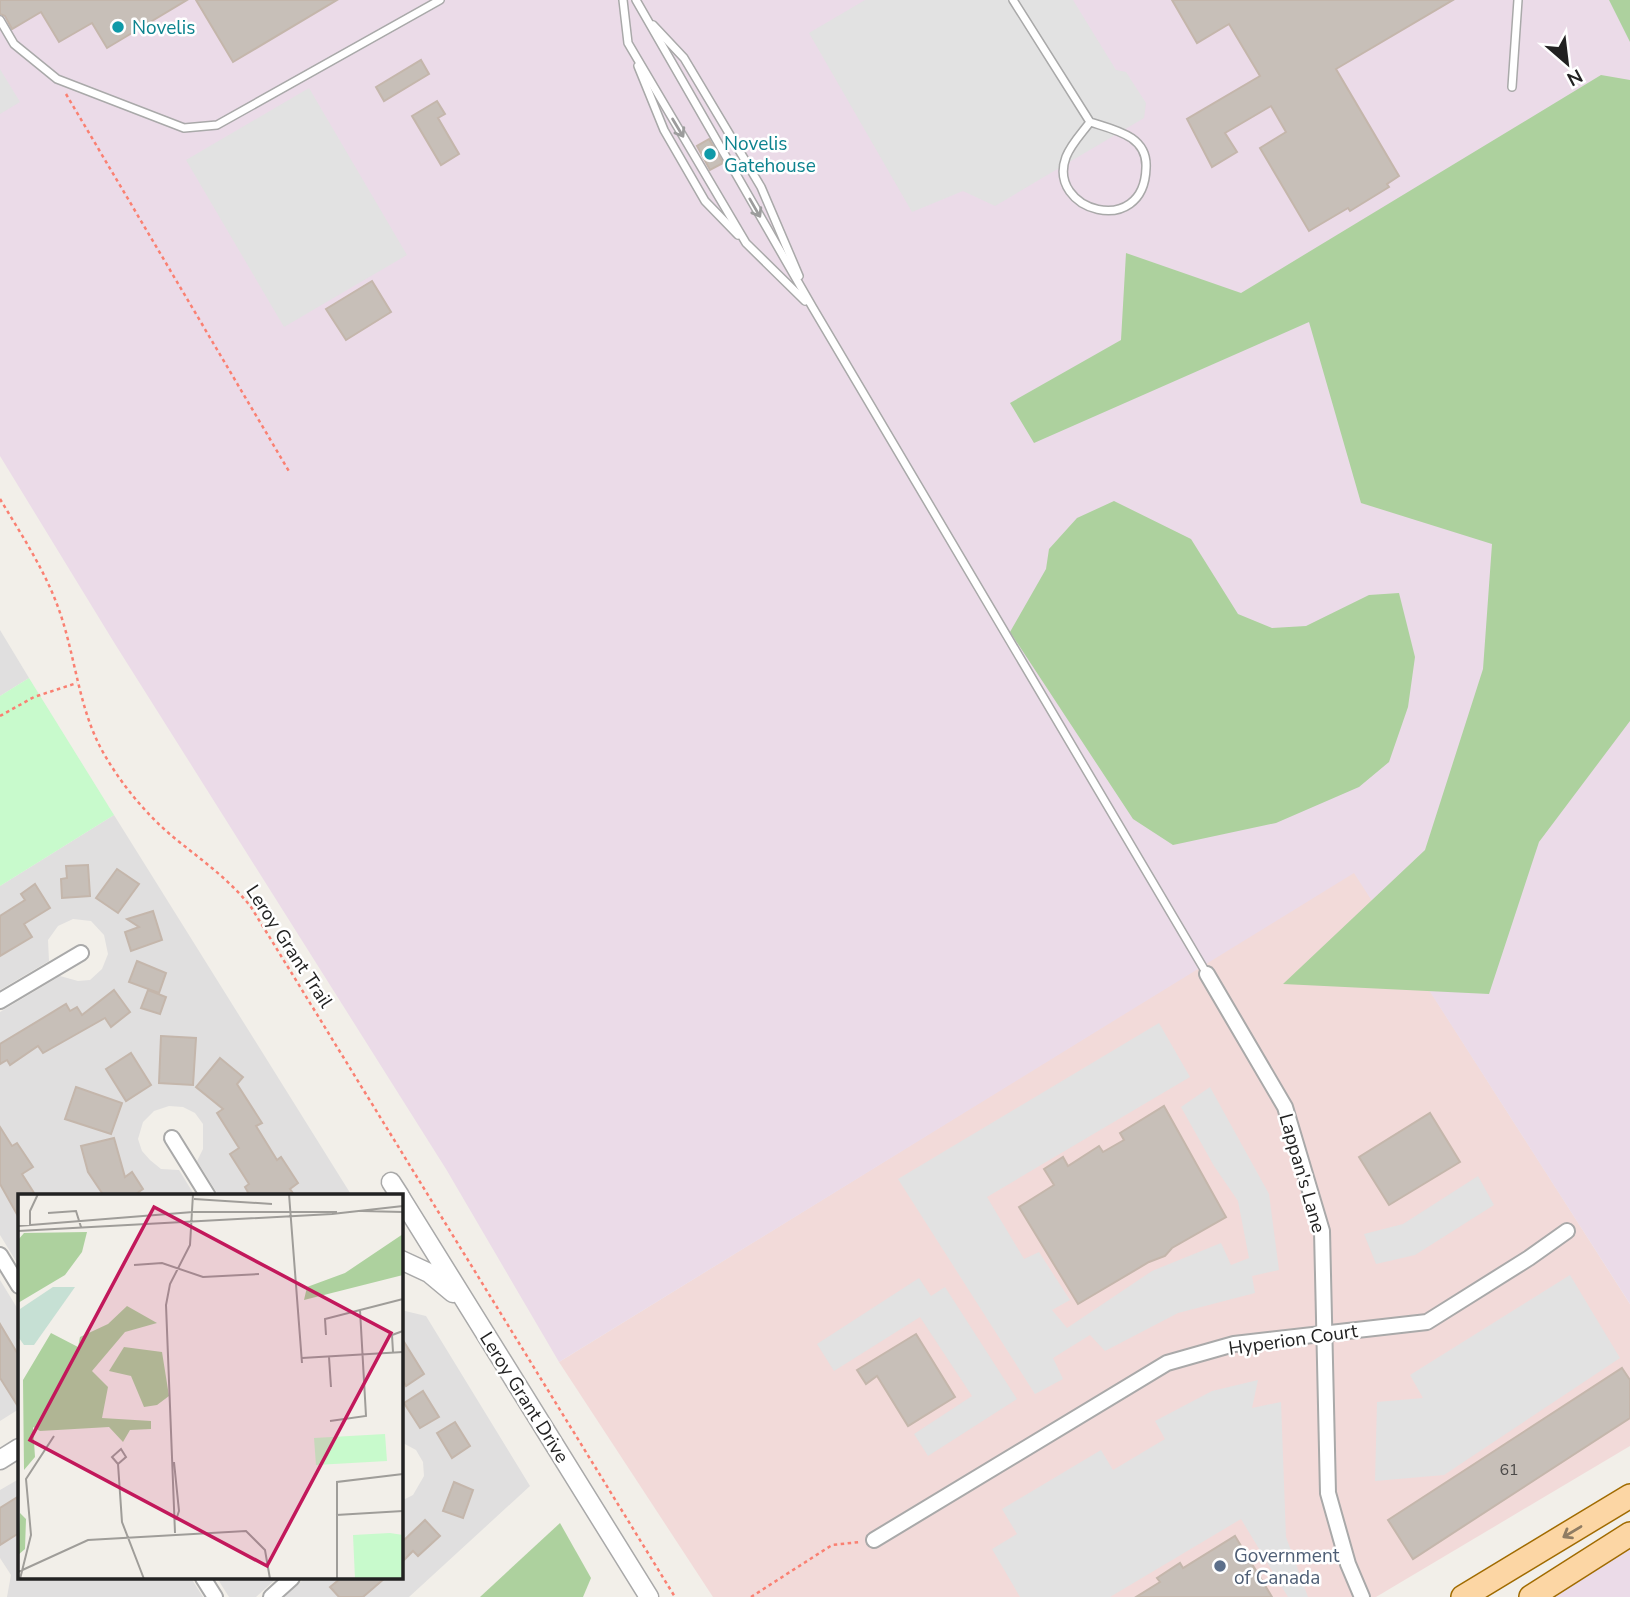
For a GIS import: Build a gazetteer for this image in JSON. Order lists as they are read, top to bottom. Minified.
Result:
{"streets":{"street":["Lappan's Lane","Hyperion Court","Leroy Grant Drive"],"path":["Leroy Grant Trail"]},"crossings":[["Lappan's Lane","Hyperion Court"]],"places":["Novelis","Novelis Gatehouse","Government of Canada"],"house_numbers":["61"],"north":"bottom right"}
